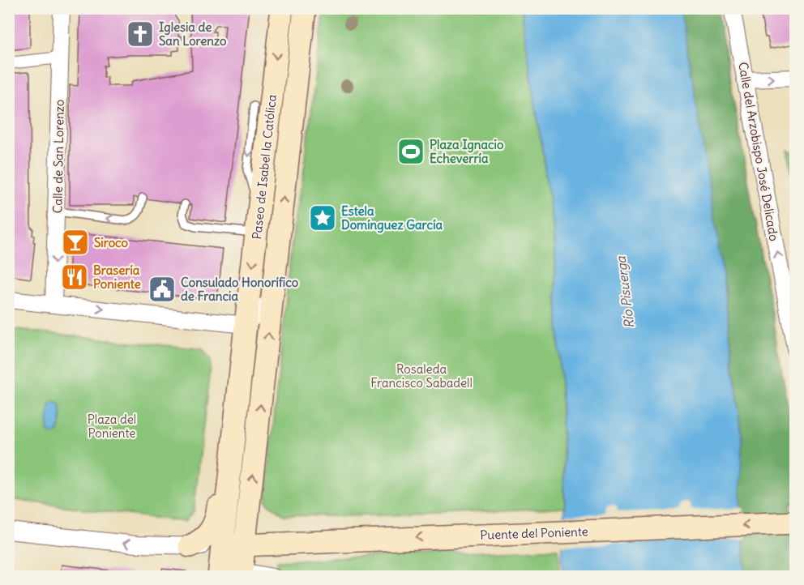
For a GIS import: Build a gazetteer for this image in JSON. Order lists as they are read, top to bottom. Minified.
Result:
{"streets":{"main road":["Paseo de Isabel la Católica","Puente del Poniente"],"street":["Calle del Arzobispo José Delicado","Calle de San Lorenzo"]},"crossings":[["Paseo de Isabel la Católica","Puente del Poniente"]],"one_way":["Calle del Arzobispo José Delicado","Puente del Poniente"],"water":["Río Pisuerga"],"parks":["Rosaleda Francisco Sabadell","Plaza del Poniente"],"places":{"church":["Iglesia de San Lorenzo"],"sports":["Plaza Ignacio Echeverría"],"place":["Estela Domínguez García"],"bar":["Siroco"],"restaurant":["Brasería Poniente"],"public building":["Consulado Honorífico de Francia"]}}
